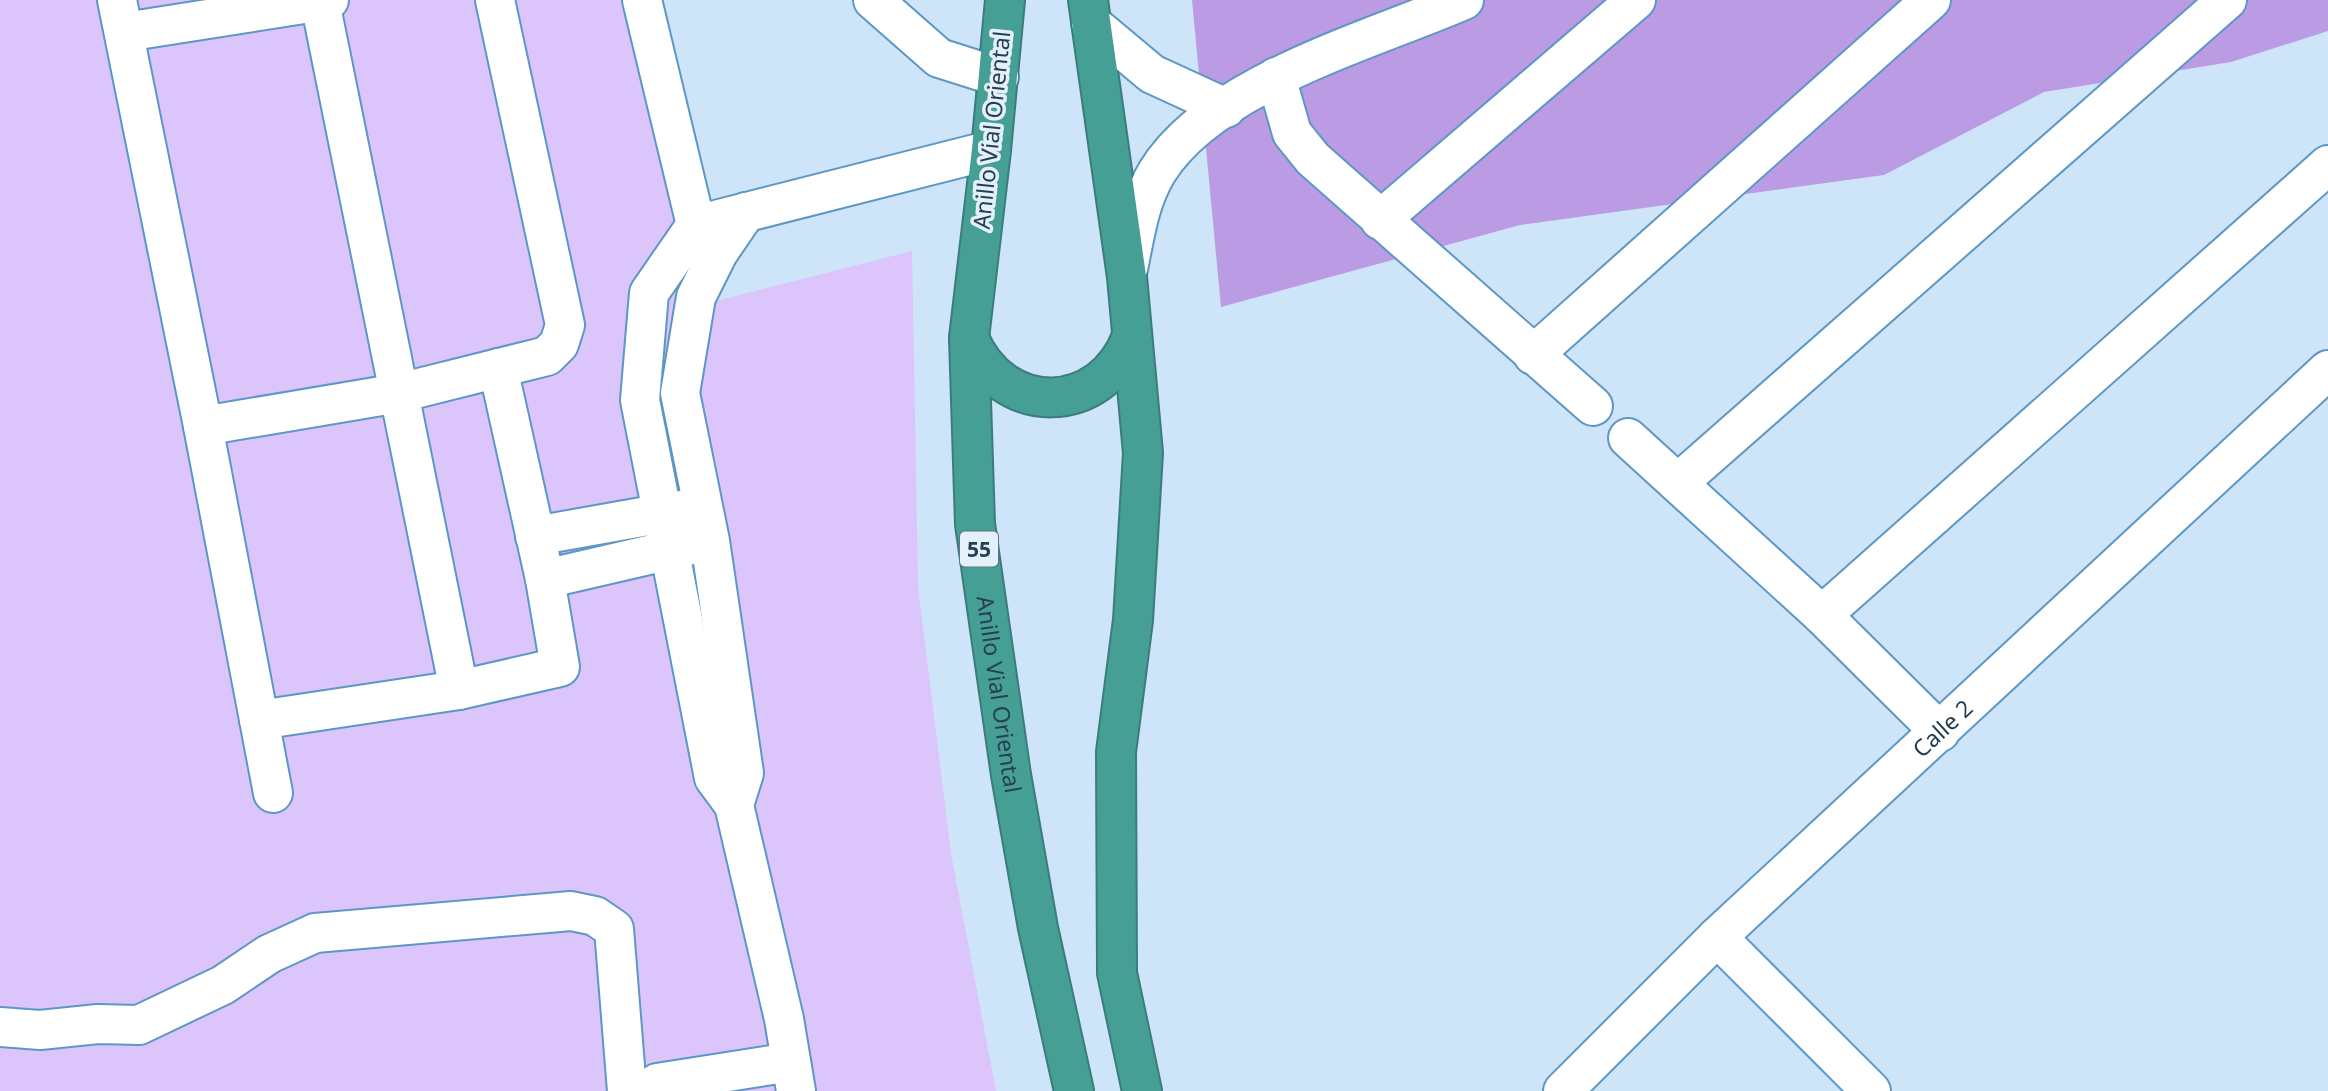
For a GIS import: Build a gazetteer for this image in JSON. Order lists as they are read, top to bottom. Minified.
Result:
{"streets":{"highway":["Anillo Vial Oriental","55"],"street":["Calle 2"]}}
